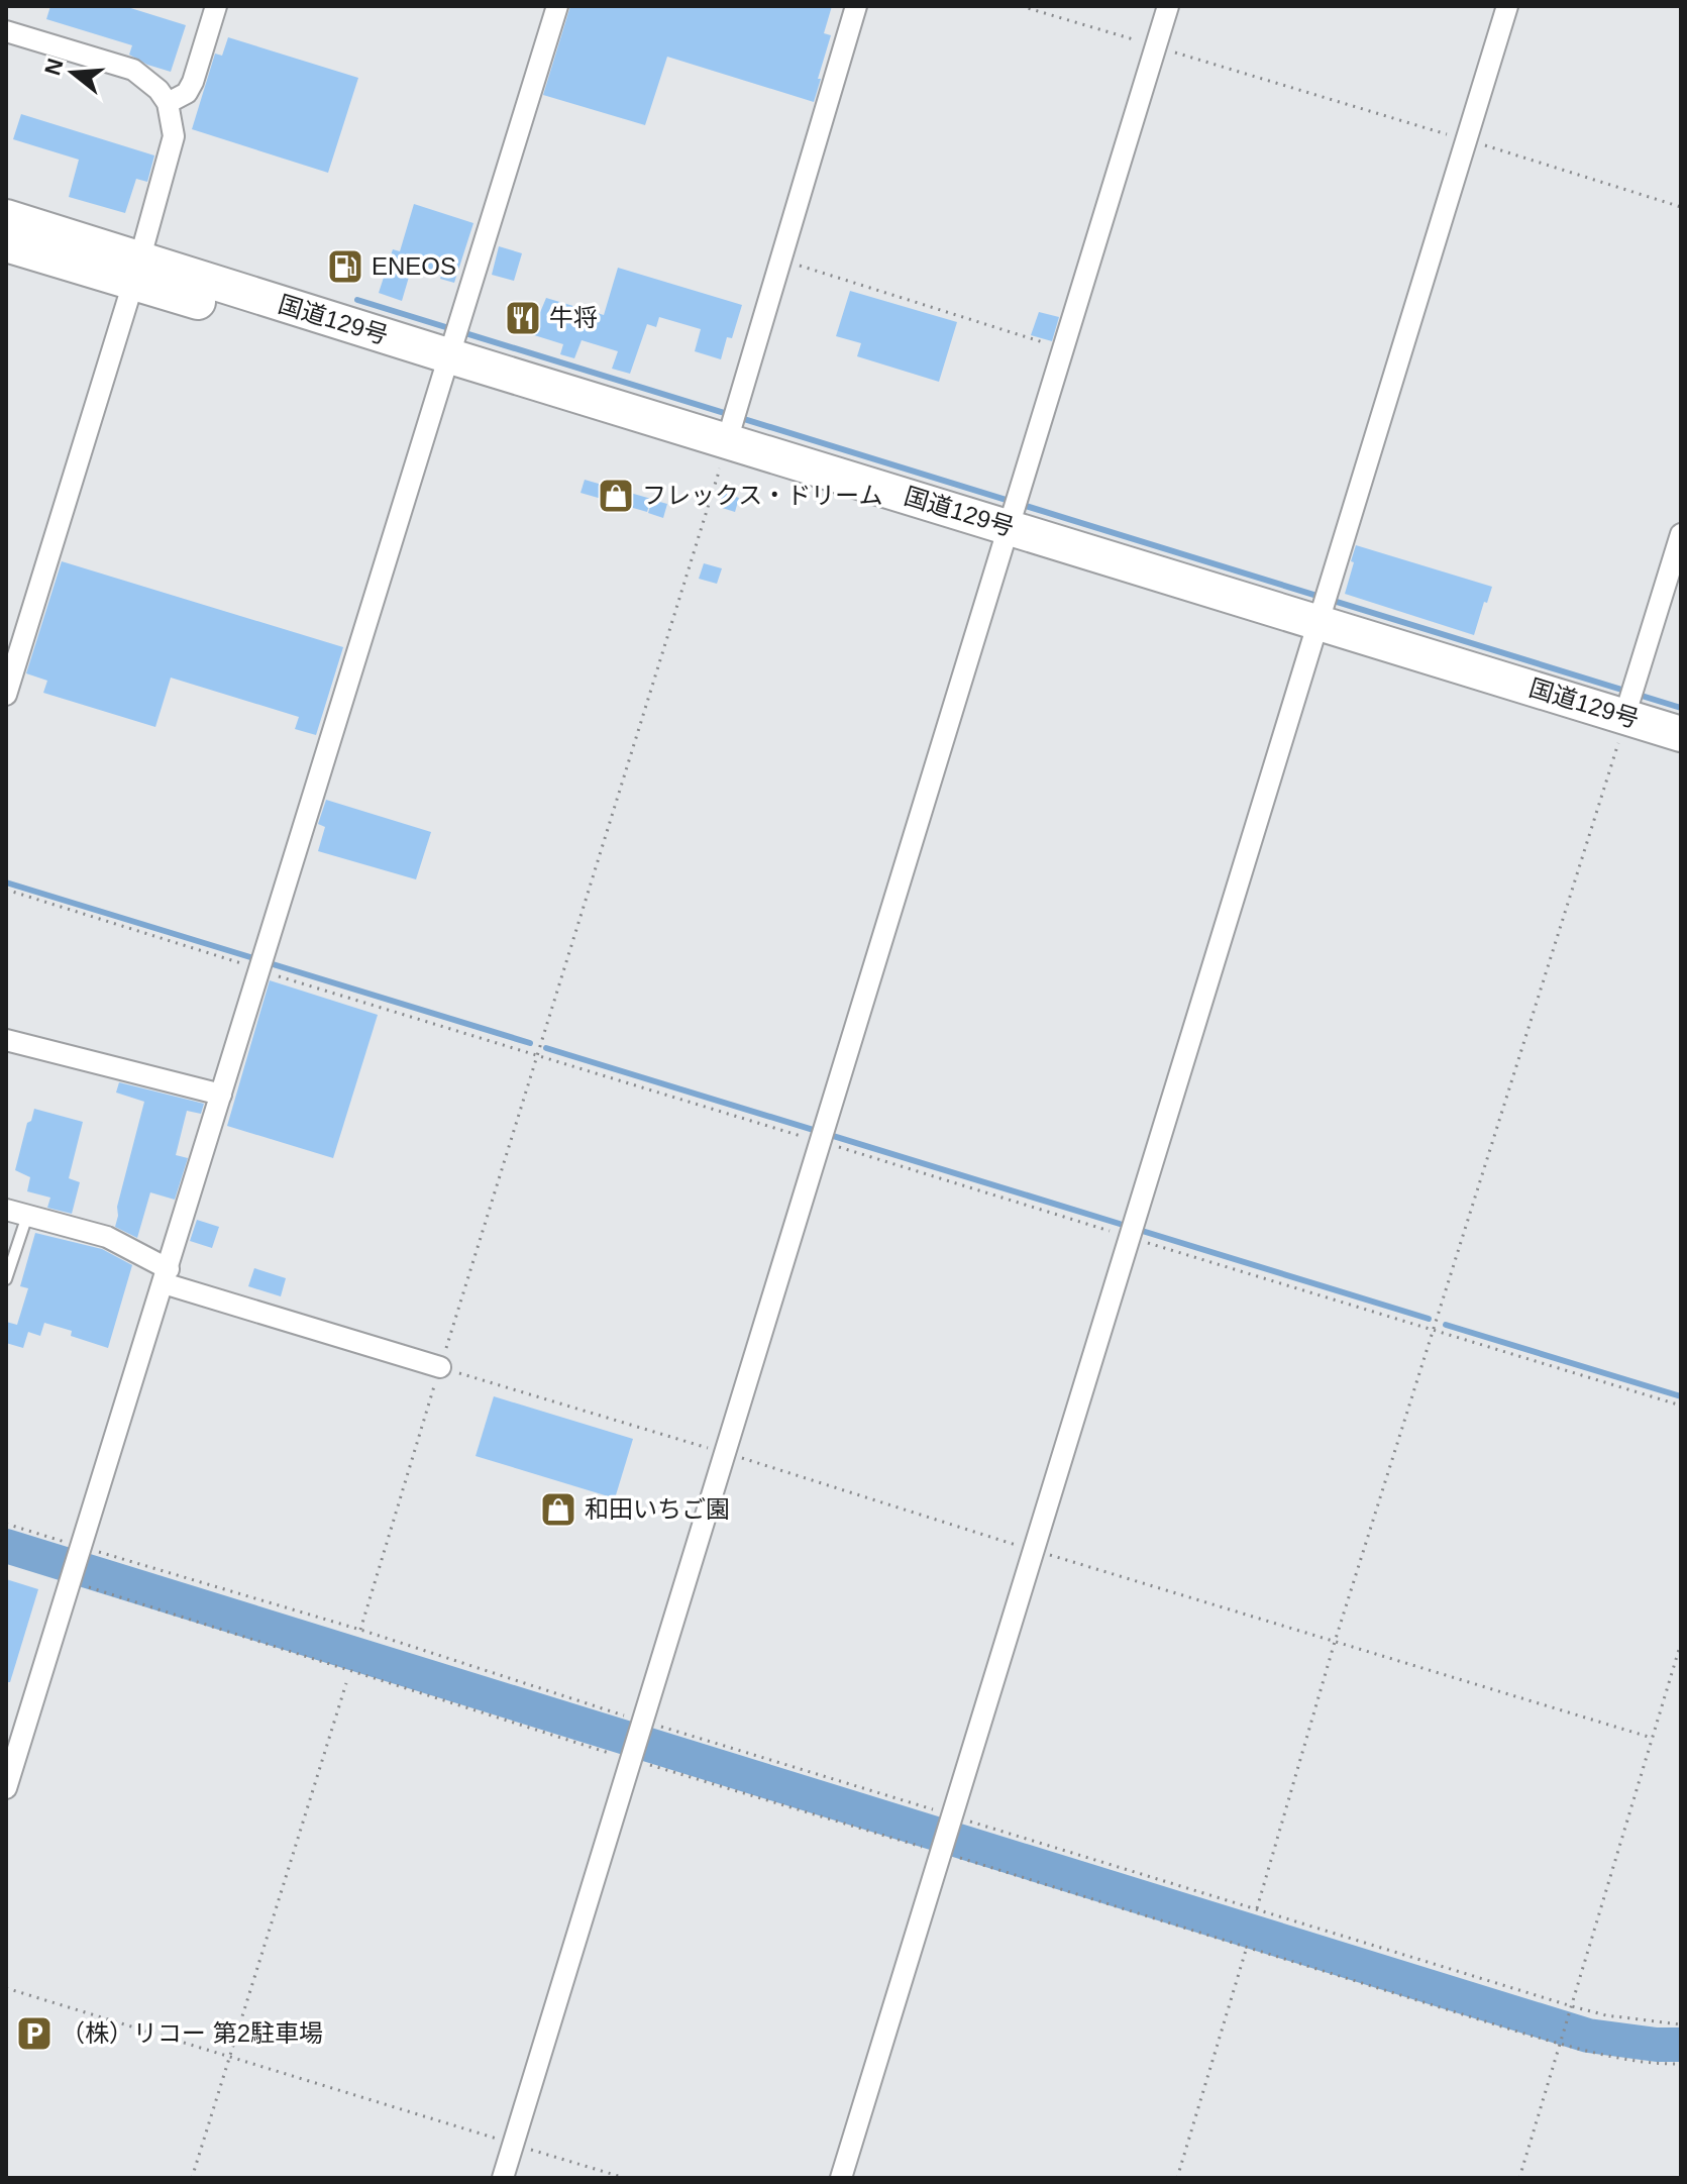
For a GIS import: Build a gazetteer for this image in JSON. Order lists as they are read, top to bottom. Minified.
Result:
{"streets":{"highway":["国道129号"]},"places":{"fuel station":["ENEOS"],"restaurant":["牛将"],"shop":["フレックス・ドリーム","和田いちご園"],"parking":["（株）リコー 第2駐車場"]},"north":"left"}
